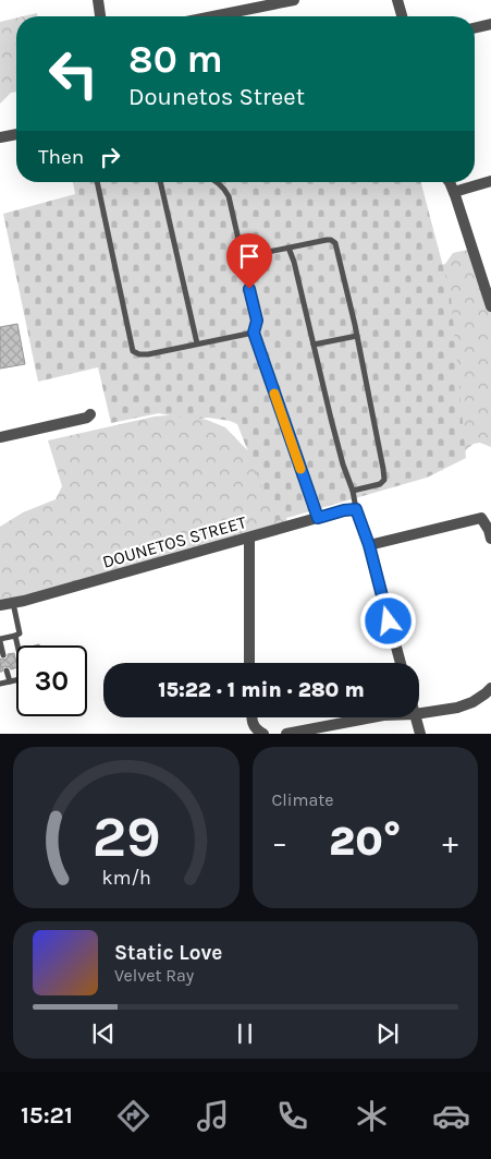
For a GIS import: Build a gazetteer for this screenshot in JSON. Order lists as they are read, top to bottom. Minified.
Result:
{"streets":{"street":["DOUNETOS STREET"]},"page":{"turn":["80 m","Dounetos Street"],"then":"Then","limit":"30","trip":"15:22 · 1 min · 280 m","tile":"Climate","heat":["−","20°","+"],"song":["Static Love","Velvet Ray"],"tabs":"15:21","gauge":["29","km/h"]}}
